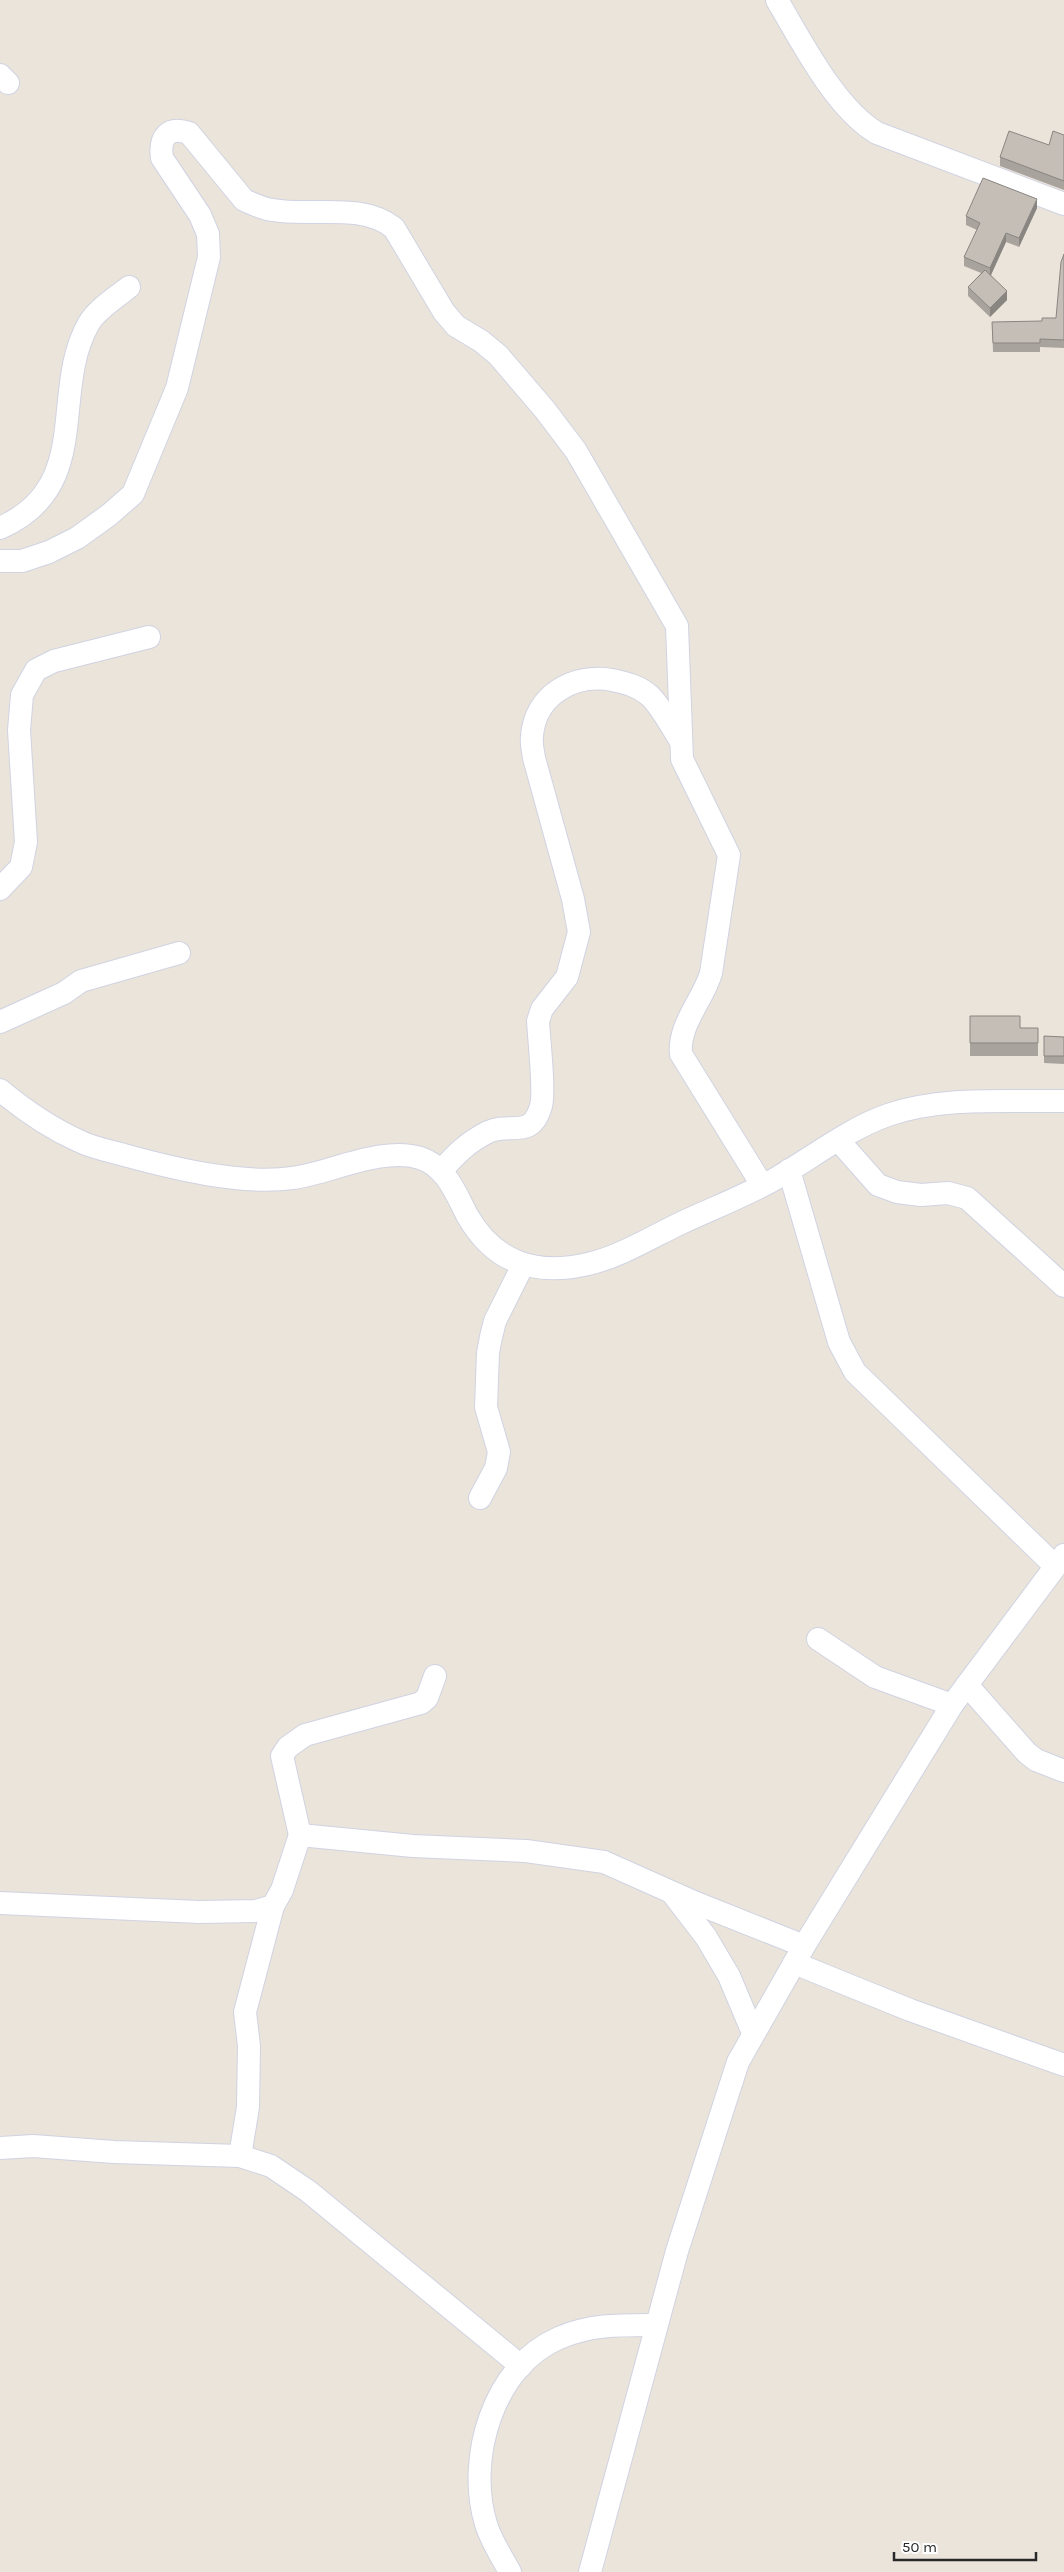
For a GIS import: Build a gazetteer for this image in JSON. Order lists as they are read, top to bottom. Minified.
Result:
{"scale_bar":"50 m"}
